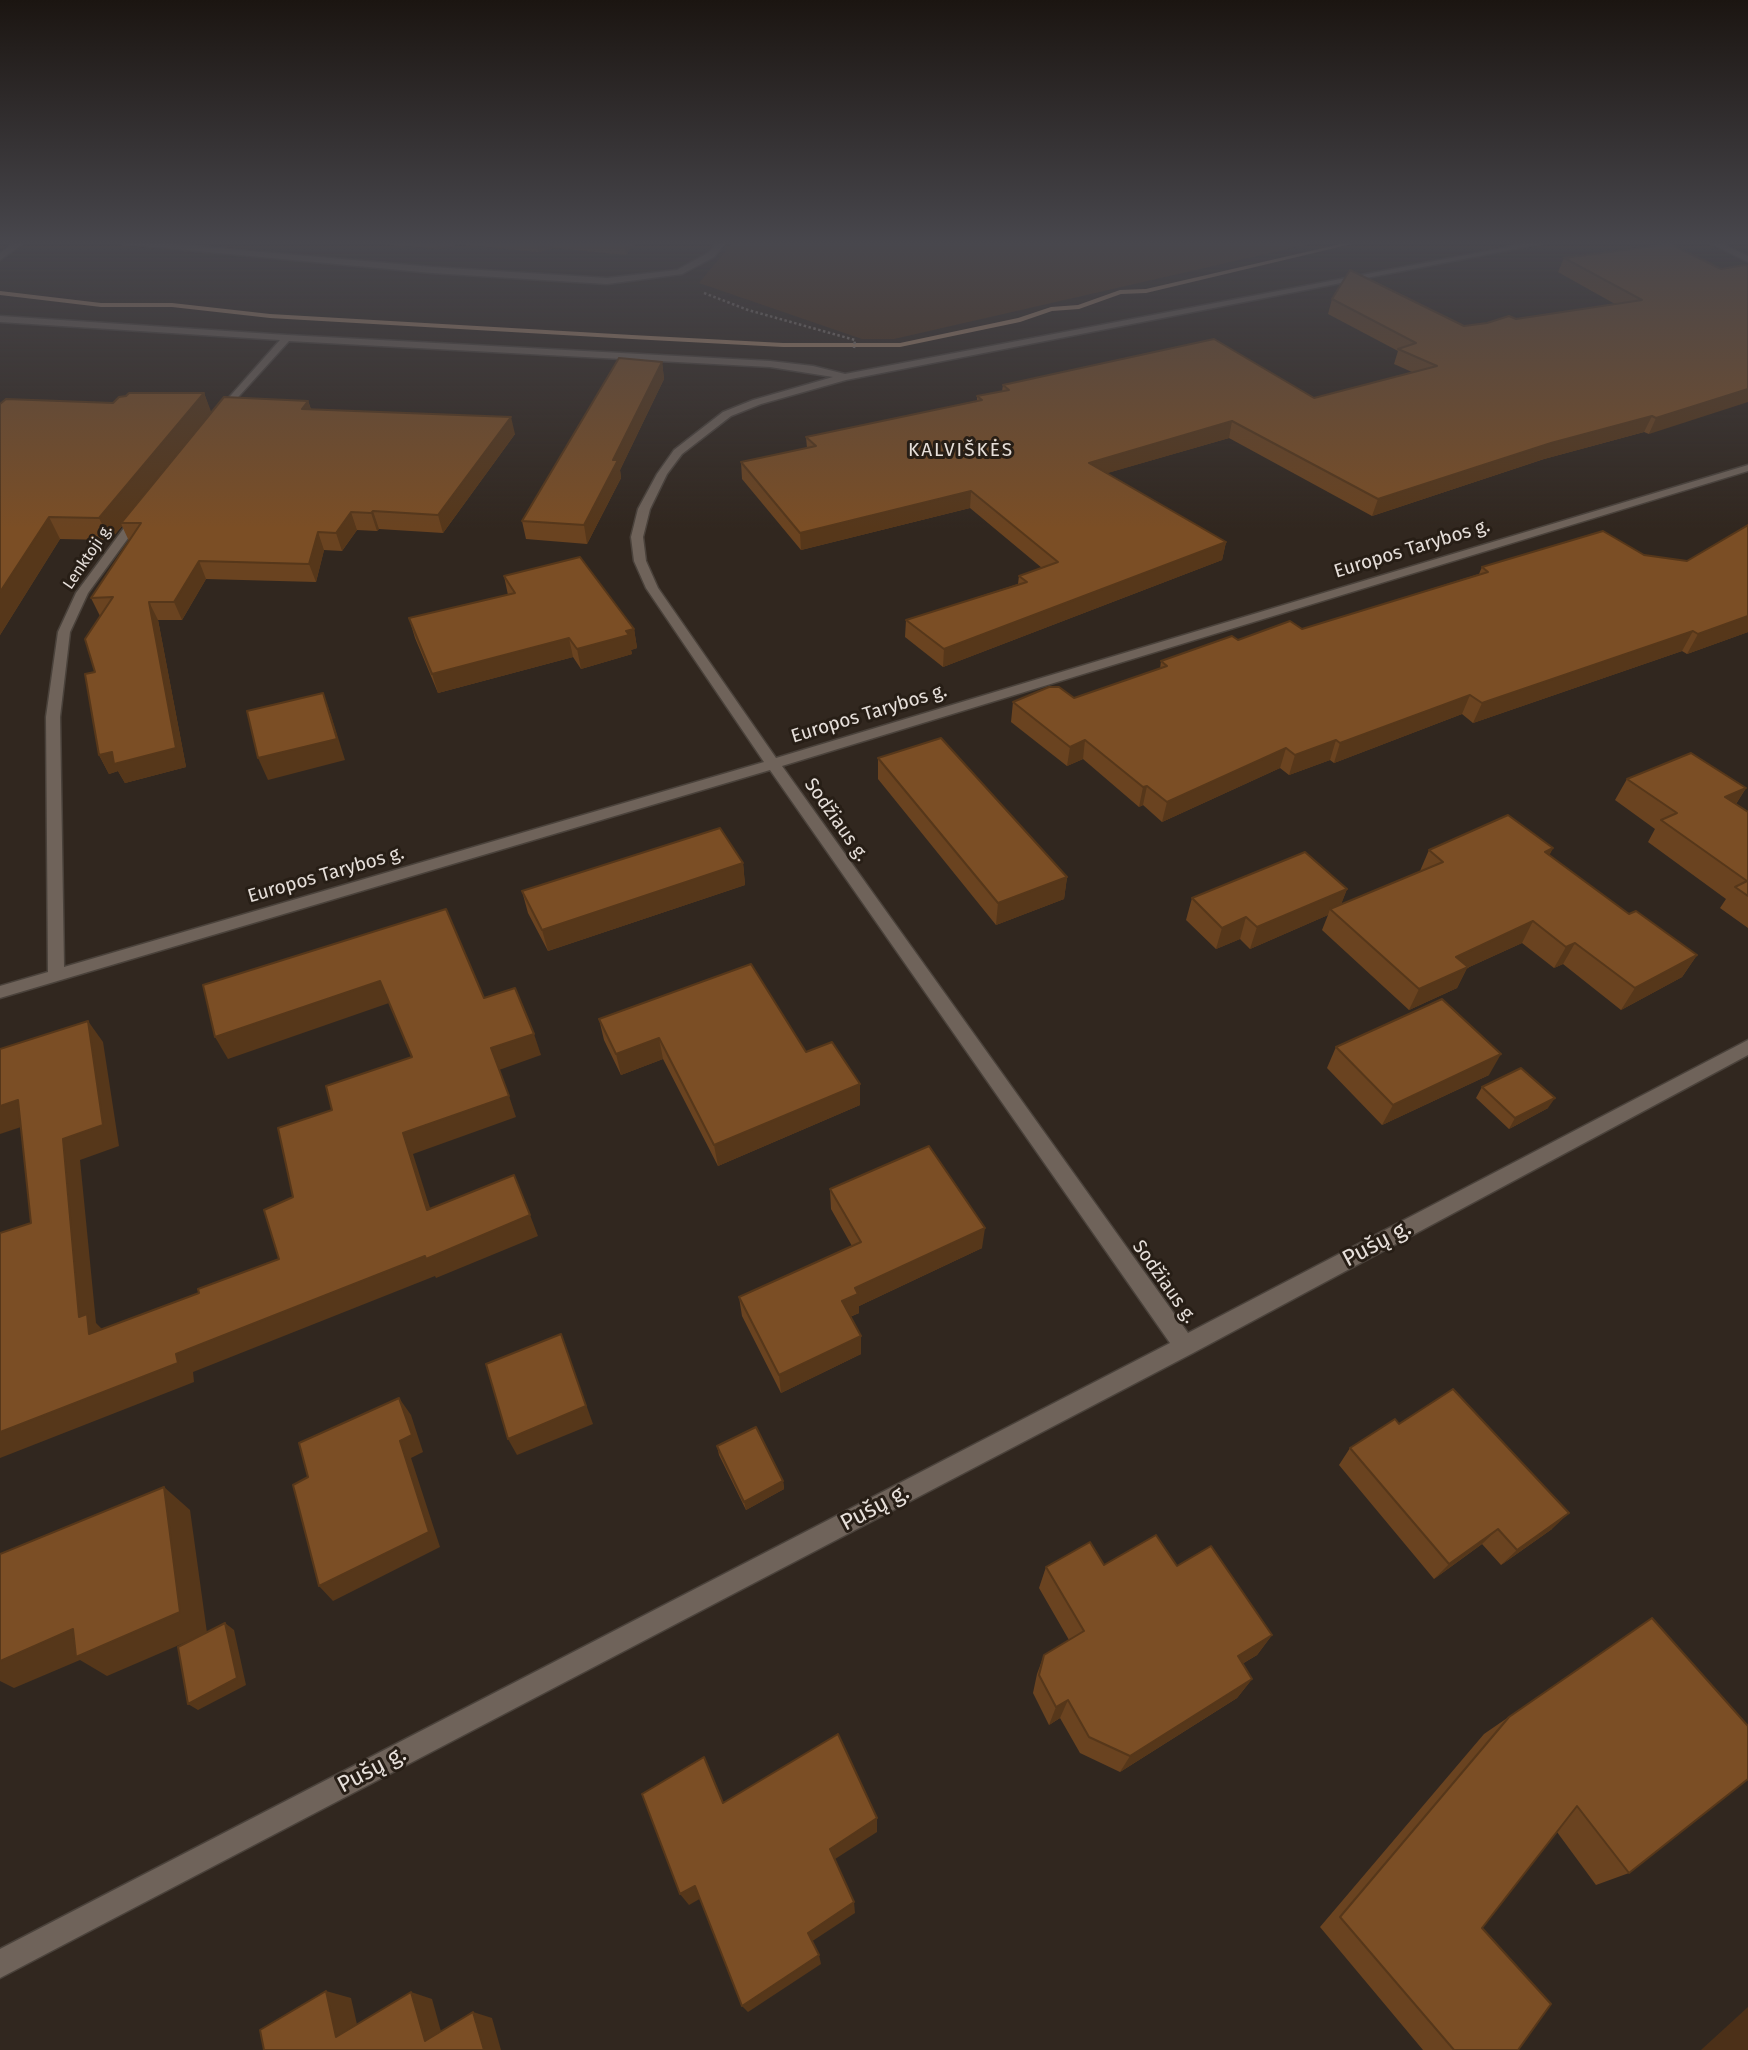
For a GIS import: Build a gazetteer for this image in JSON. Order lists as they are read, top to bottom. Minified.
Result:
{"streets":{"street":["Europos Tarybos g.","Lenktoji g.","Sodžiaus g.","Pušų g."]},"crossings":[["Europos Tarybos g.","Lenktoji g."],["Europos Tarybos g.","Sodžiaus g."],["Sodžiaus g.","Pušų g."]],"districts":["KALVIŠKĖS"]}
